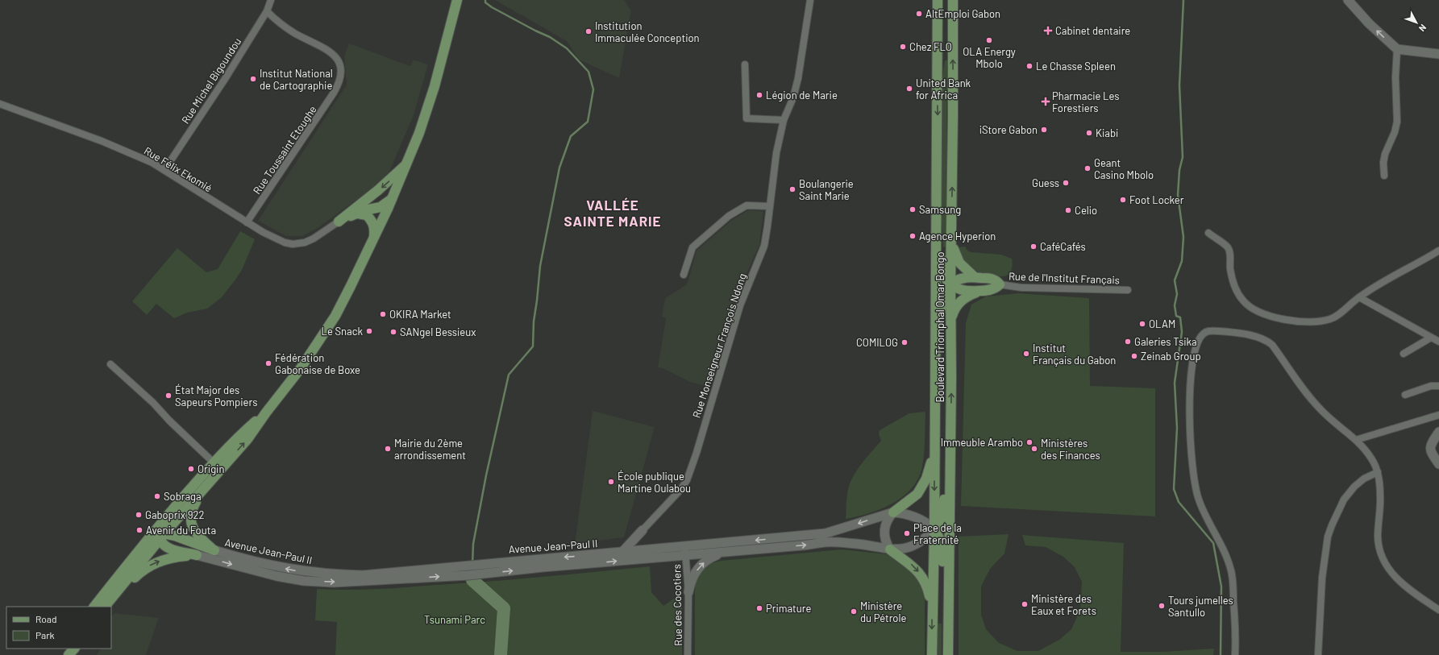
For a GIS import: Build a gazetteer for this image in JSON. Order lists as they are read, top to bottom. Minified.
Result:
{"streets":{"main road":["Boulevard Triomphal Omar Bongo","Avenue Jean-Paul II"],"street":["Rue Michel Bigoundou","Rue Toussaint Etoughe","Rue Félix Ekomié","Rue de l'Institut Français","Rue Monseigneur François Ndong","Rue des Cocotiers"]},"crossings":[["Rue Michel Bigoundou","Rue Toussaint Etoughe"],["Rue Michel Bigoundou","Rue Félix Ekomié"],["Rue Toussaint Etoughe","Rue Félix Ekomié"],["Boulevard Triomphal Omar Bongo","Avenue Jean-Paul II"],["Avenue Jean-Paul II","Rue des Cocotiers"]],"districts":["VALLÉE SAINTE MARIE"],"parks":["Tsunami Parc"],"places":{"other":["AltEmploi Gabon","Institution Immaculée Conception","OLA Energy Mbolo","Chez FLO","Le Chasse Spleen","Institut National de Cartographie","United Bank for Africa","Légion de Marie","iStore Gabon","Kiabi","Geant Casino Mbolo","Guess","Boulangerie Saint Marie","Foot Locker","Samsung","Celio","Agence Hyperion","CaféCafés","OKIRA Market","OLAM","Le Snack","SANgel Bessieux","Galeries Tsika","COMILOG","Institut Français du Gabon","Zeinab Group","Fédération Gabonaise de Boxe","État Major des Sapeurs Pompiers","Immeuble Arambo","Mairie du 2ème arrondissement","Ministères des Finances","Origin","École publique Martine Oulabou","Sobraga","Gaboprix 922","Avenir du Fouta","Place de la Fraternité","Ministère des Eaux et Forets","Tours jumelles Santullo","Primature","Ministère du Pétrole"],"health":["Cabinet dentaire","Pharmacie Les Forestiers"]},"legend":["Road","Park"],"north":"bottom right"}
